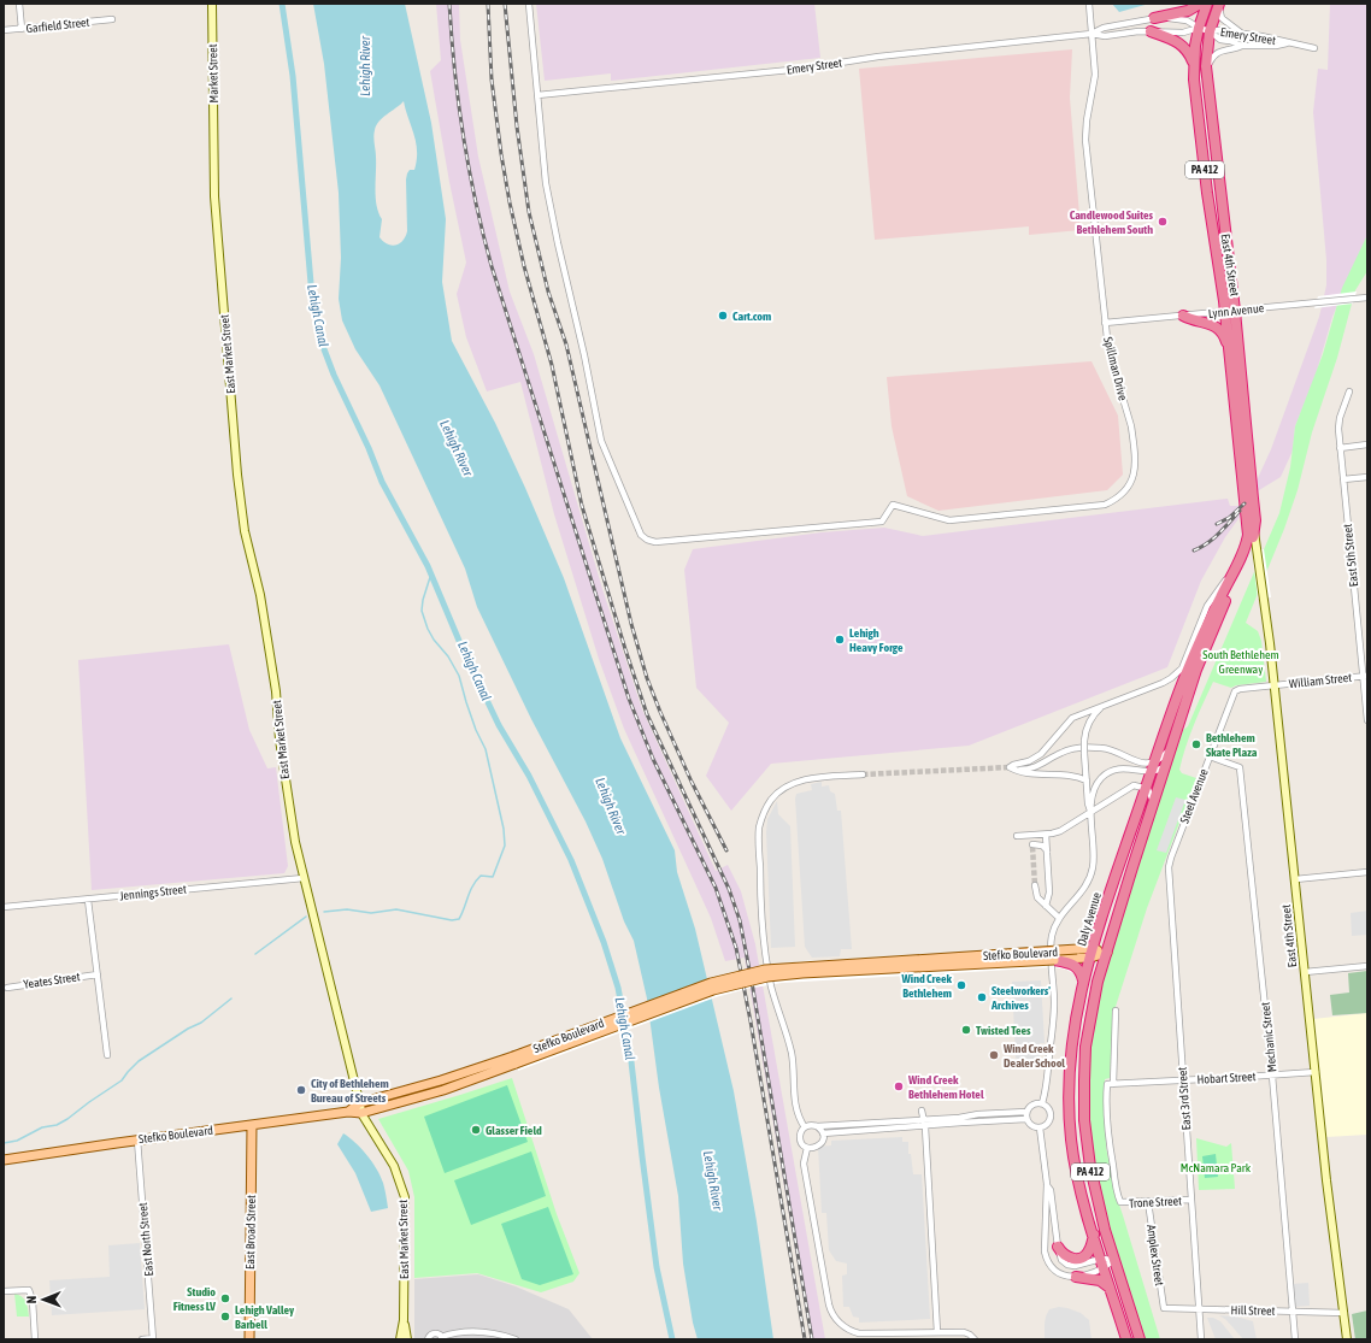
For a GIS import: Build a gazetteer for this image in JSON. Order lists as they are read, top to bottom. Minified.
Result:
{"streets":{"highway":["PA 412","East 4th Street","Daly Avenue"],"main road":["Stefko Boulevard","East Broad Street"],"street":["Garfield Street","Emery Street","Market Street","Lynn Avenue","East Market Street","Spillman Drive","East 5th Street","William Street","Steel Avenue","Jennings Street","Yeates Street","Mechanic Street","Hobart Street","East 3rd Street","Trone Street","East North Street","Amplex Street","Hill Street"]},"crossings":[["Emery Street","East 4th Street"],["Emery Street","Spillman Drive"],["Market Street","East Market Street"],["PA 412","East 4th Street"],["PA 412","Daly Avenue"],["PA 412","Stefko Boulevard"],["East 4th Street","Lynn Avenue"],["East 4th Street","William Street"],["East 4th Street","Steel Avenue"],["East 4th Street","Daly Avenue"],["East 4th Street","Hobart Street"],["East 4th Street","Hill Street"],["Lynn Avenue","Spillman Drive"],["East Market Street","Jennings Street"],["East Market Street","Stefko Boulevard"],["East 5th Street","William Street"],["William Street","Steel Avenue"],["Steel Avenue","Mechanic Street"],["Steel Avenue","East 3rd Street"],["Daly Avenue","Stefko Boulevard"],["Stefko Boulevard","East Broad Street"],["Stefko Boulevard","East North Street"],["Mechanic Street","Hobart Street"],["Mechanic Street","Hill Street"],["Hobart Street","East 3rd Street"],["Hobart Street","Trone Street"],["East 3rd Street","Trone Street"],["East 3rd Street","Hill Street"],["Trone Street","Amplex Street"],["Amplex Street","Hill Street"]],"water":["Lehigh River","Lehigh Canal"],"parks":["South Bethlehem Greenway","McNamara Park"],"places":["Candlewood Suites Bethlehem South","Cart.com","Lehigh Heavy Forge","Bethlehem Skate Plaza","Wind Creek Bethlehem","Steelworkers' Archives","Twisted Tees","Wind Creek Dealer School","Wind Creek Bethlehem Hotel","City of Bethlehem Bureau of Streets","Glasser Field","Studio Fitness LV","Lehigh Valley Barbell"],"north":"left"}
